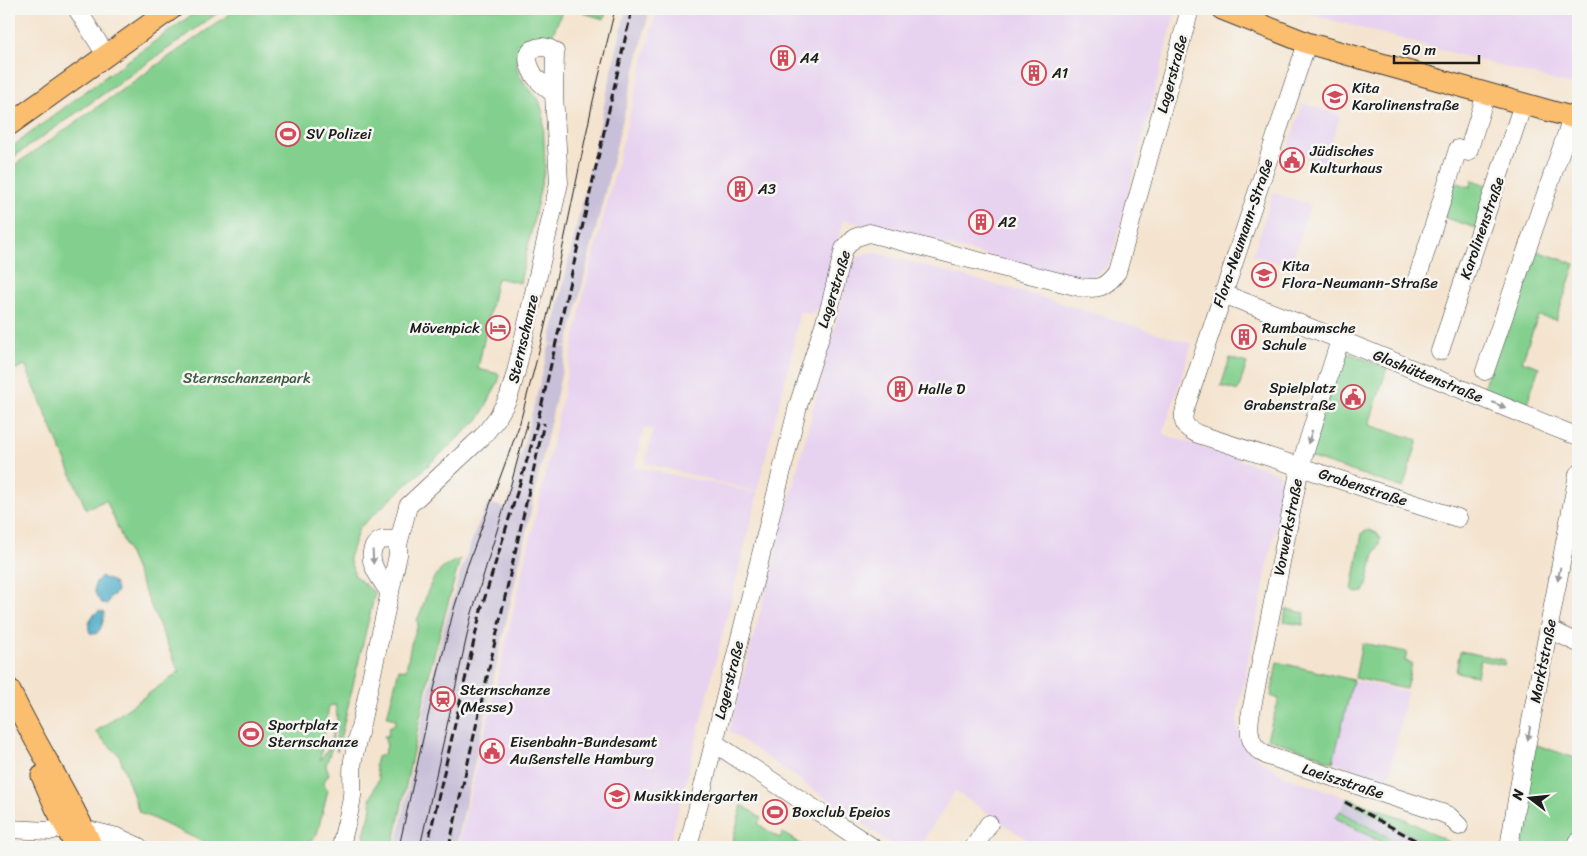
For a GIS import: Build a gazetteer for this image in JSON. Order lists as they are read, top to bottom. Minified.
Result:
{"streets":{"street":["Lagerstraße","Karolinenstraße","Flora-Neumann-Straße","Sternschanze","Glashüttenstraße","Grabenstraße","Vorwerkstraße","Marktstraße","Laeiszstraße"]},"crossings":[["Flora-Neumann-Straße","Glashüttenstraße"],["Flora-Neumann-Straße","Grabenstraße"],["Glashüttenstraße","Vorwerkstraße"],["Grabenstraße","Vorwerkstraße"],["Vorwerkstraße","Laeiszstraße"]],"one_way":["Glashüttenstraße","Marktstraße"],"parks":["Sternschanzenpark"],"places":{"building":["A4","A1","A3","A2","Rumbaumsche Schule","Halle D"],"school or university":["Kita Karolinenstraße","Kita Flora-Neumann-Straße","Musikkindergarten"],"sports":["SV Polizei","Sportplatz Sternschanze","Boxclub Epeios"],"public building":["Jüdisches Kulturhaus","Spielplatz Grabenstraße","Eisenbahn-Bundesamt Außenstelle Hamburg"],"hotel":["Mövenpick"],"station":["Sternschanze (Messe)"]},"scale_bar":"50 m","north":"left"}
